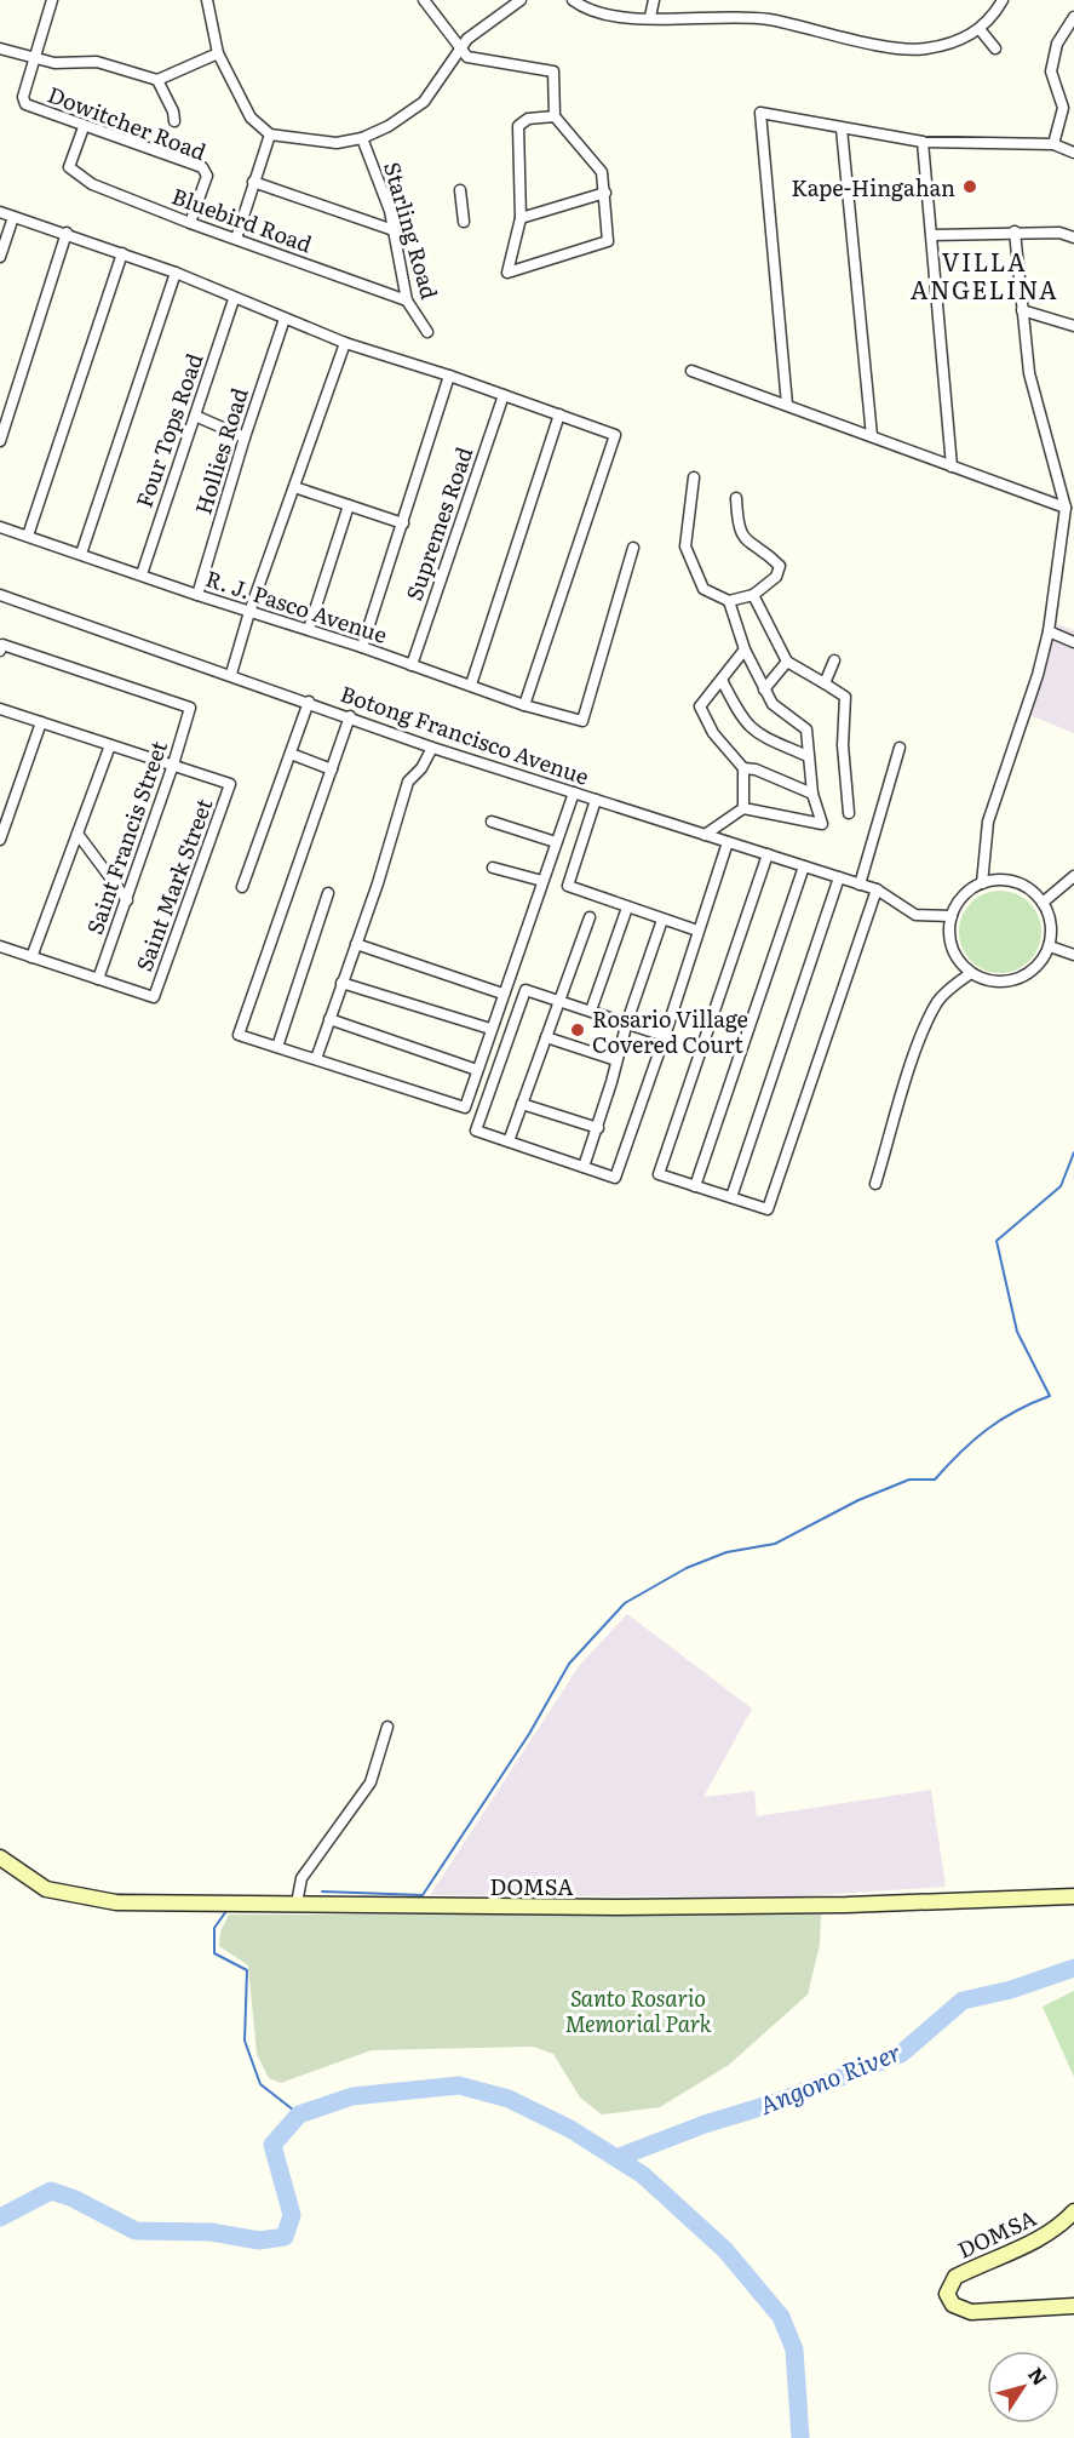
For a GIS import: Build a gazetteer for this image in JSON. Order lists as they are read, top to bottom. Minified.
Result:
{"streets":{"main road":["DOMSA"],"street":["Dowitcher Road","Bluebird Road","Starling Road","Four Tops Road","Hollies Road","Supremes Road","R. J. Pasco Avenue","Botong Francisco Avenue","Saint Francis Street","Saint Mark Street"]},"crossings":[["Dowitcher Road","Bluebird Road"],["Bluebird Road","Starling Road"],["Four Tops Road","R. J. Pasco Avenue"],["Hollies Road","R. J. Pasco Avenue"],["Supremes Road","R. J. Pasco Avenue"],["Saint Francis Street","Saint Mark Street"]],"districts":["VILLA ANGELINA"],"water":["Angono River"],"parks":["Santo Rosario Memorial Park"],"places":["Kape-Hingahan","Rosario Village Covered Court"],"north":"top right"}
